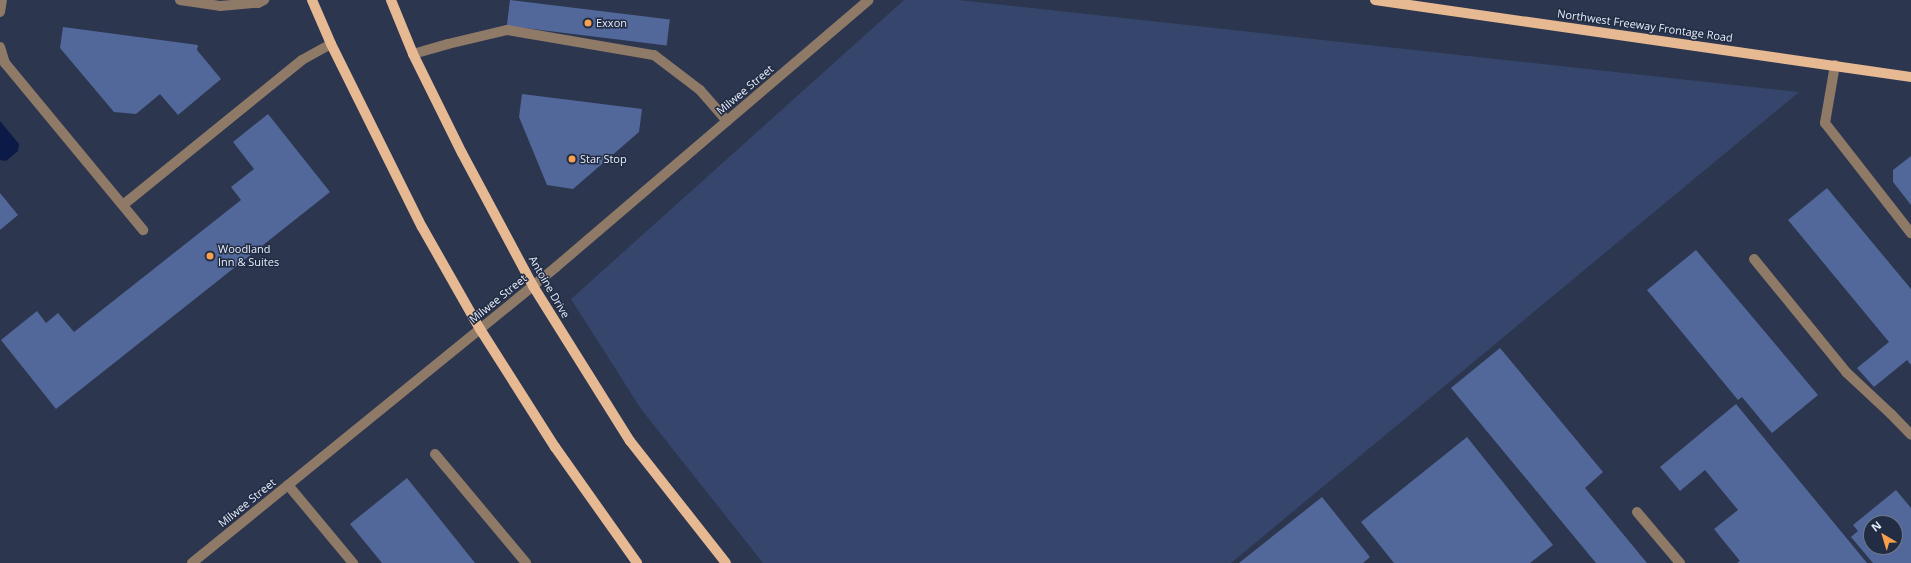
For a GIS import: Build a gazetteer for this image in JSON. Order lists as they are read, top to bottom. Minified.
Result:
{"streets":{"main road":["Northwest Freeway Frontage Road","Antoine Drive"],"street":["Milwee Street"]},"crossings":[["Milwee Street","Antoine Drive"]],"places":["Exxon","Star Stop","Woodland Inn & Suites"],"north":"top left"}
